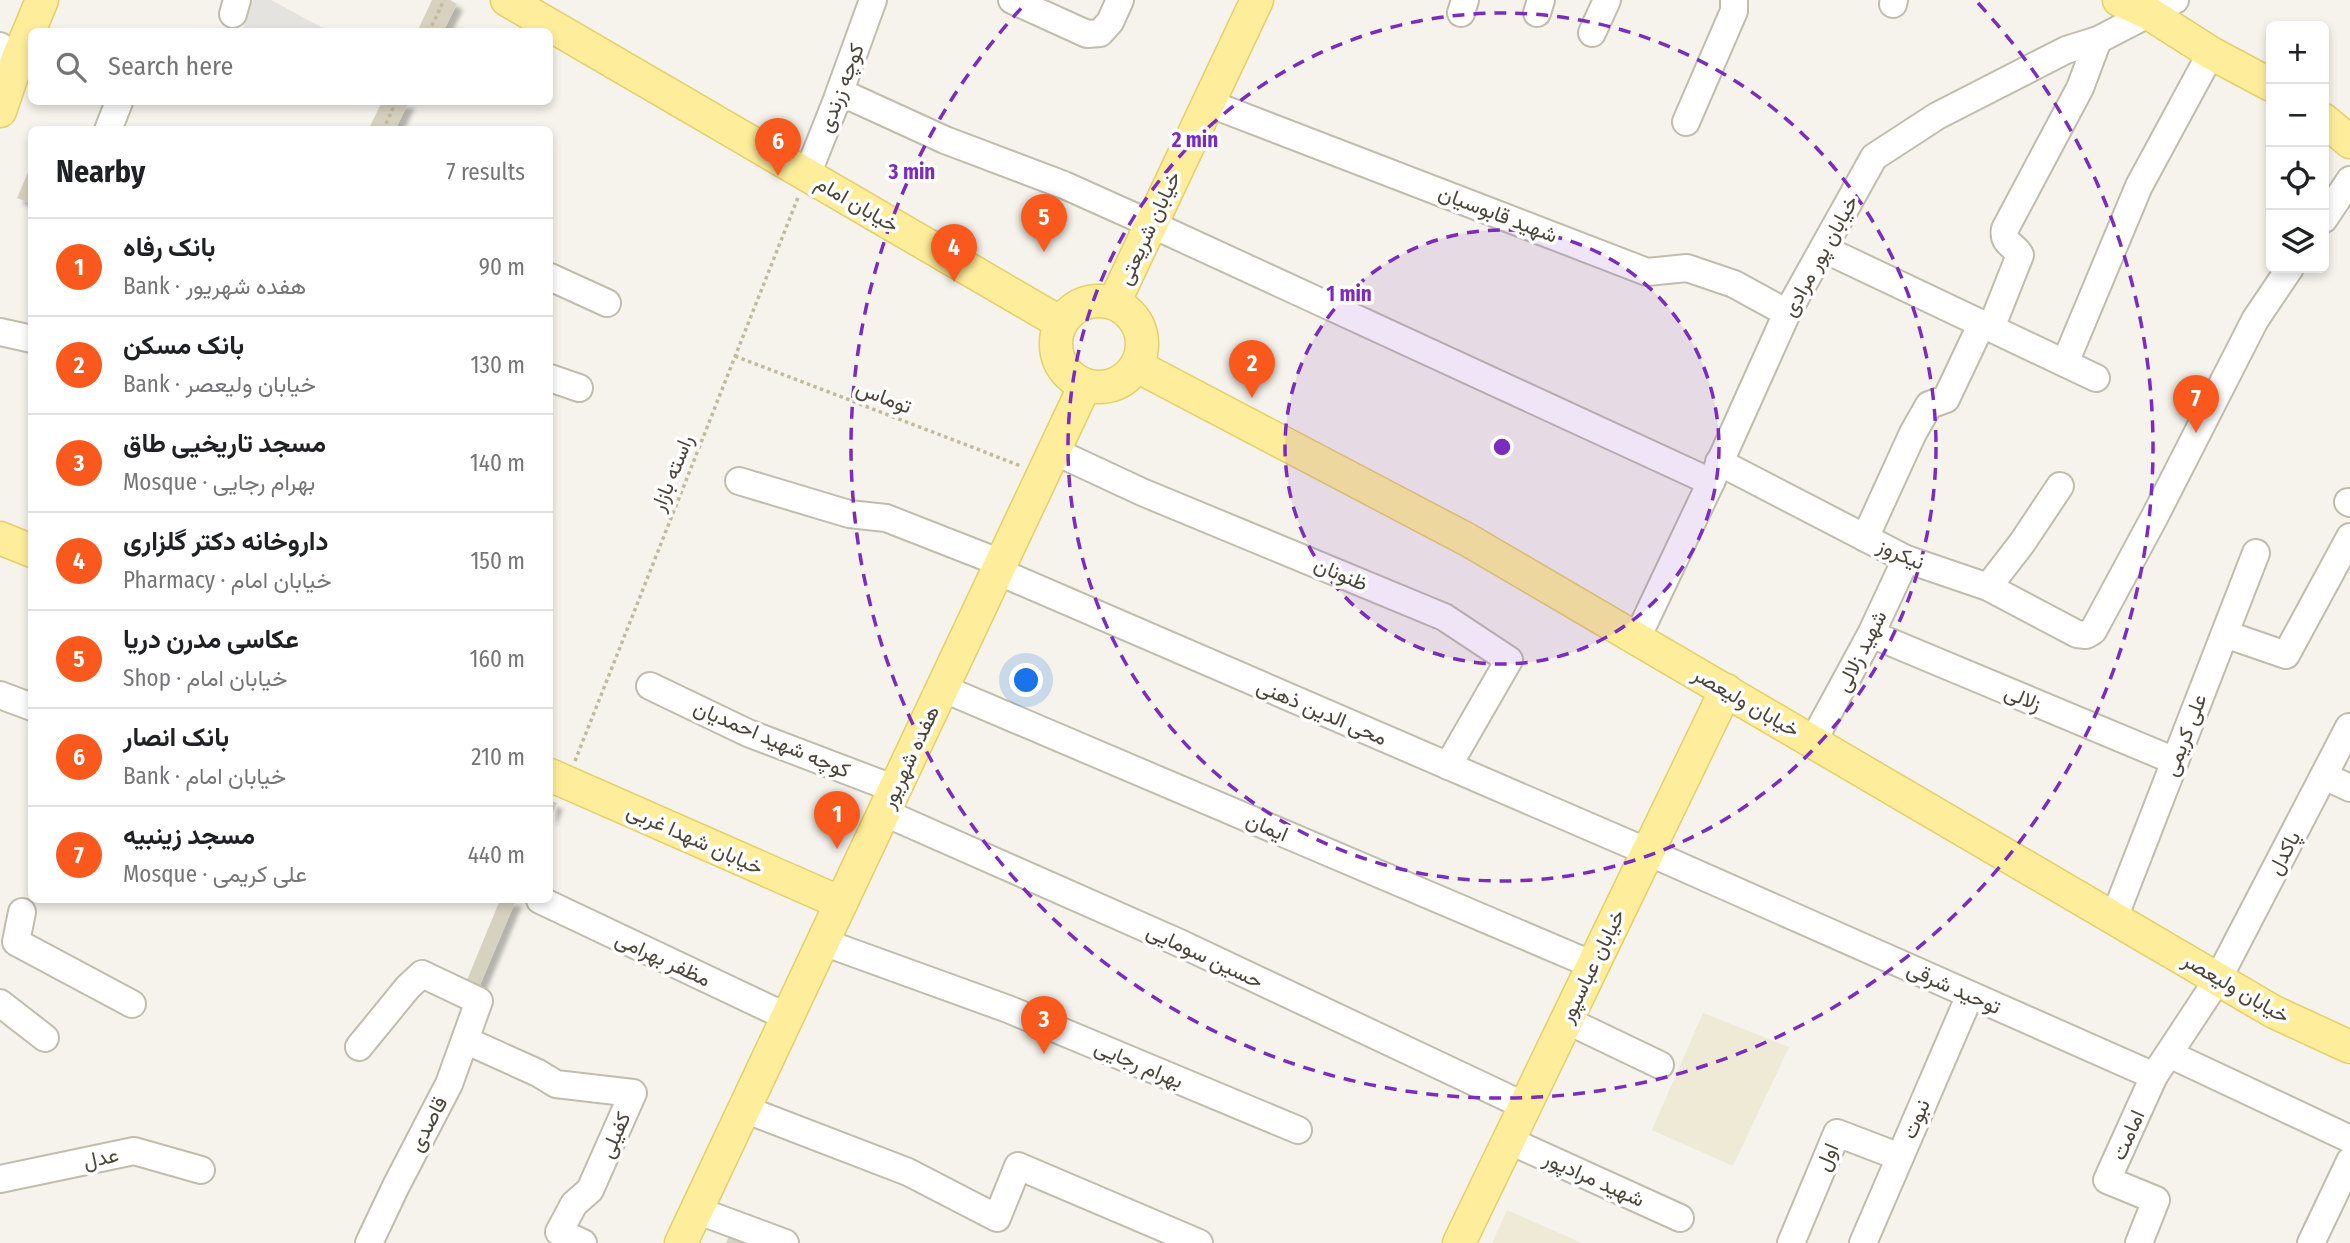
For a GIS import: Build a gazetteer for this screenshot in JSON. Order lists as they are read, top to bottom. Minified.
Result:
{"streets":{"main road":["خیابان امام","خیابان شریعتی","خیابان ولیعصر","هفده شهریور","خیابان شهدا غربی","خیابان عباسپور"],"street":["کوچه زرندی","شهید قابوسیان","خیابان پور مرادی","نیکروز","ظنونان","شهید زلالی","زلالی","محی الدین ذهنی","علی کریمی","کوچه شهید احمدیان","ایمان","پاکدل","حسین سومایی","مظفر بهرامی","توحید شرقی","بهرام رجایی","نبوت","قاصدی","کفیلی","امامت","اول","عدل","شهید مرادپور"],"path":["توماس","راسته بازار"]},"crossings":[["کوچه زرندی","خیابان امام"],["کوچه زرندی","راسته بازار"],["کوچه زرندی","نیکروز"],["خیابان امام","خیابان شریعتی"],["خیابان امام","راسته بازار"],["خیابان امام","خیابان ولیعصر"],["خیابان امام","هفده شهریور"],["شهید قابوسیان","خیابان شریعتی"],["شهید قابوسیان","خیابان پور مرادی"],["خیابان شریعتی","نیکروز"],["خیابان شریعتی","خیابان ولیعصر"],["خیابان شریعتی","هفده شهریور"],["خیابان پور مرادی","نیکروز"],["خیابان پور مرادی","خیابان ولیعصر"],["توماس","راسته بازار"],["راسته بازار","خیابان شهدا غربی"],["نیکروز","شهید زلالی"],["ظنونان","محی الدین ذهنی"],["ظنونان","هفده شهریور"],["شهید زلالی","زلالی"],["شهید زلالی","خیابان ولیعصر"],["زلالی","علی کریمی"],["خیابان ولیعصر","علی کریمی"],["خیابان ولیعصر","هفده شهریور"],["خیابان ولیعصر","پاکدل"],["خیابان ولیعصر","خیابان عباسپور"],["محی الدین ذهنی","هفده شهریور"],["محی الدین ذهنی","خیابان عباسپور"],["محی الدین ذهنی","توحید شرقی"],["کوچه شهید احمدیان","هفده شهریور"],["کوچه شهید احمدیان","حسین سومایی"],["هفده شهریور","ایمان"],["هفده شهریور","خیابان شهدا غربی"],["هفده شهریور","حسین سومایی"],["هفده شهریور","مظفر بهرامی"],["هفده شهریور","بهرام رجایی"],["ایمان","خیابان عباسپور"],["حسین سومایی","خیابان عباسپور"],["خیابان عباسپور","توحید شرقی"],["خیابان عباسپور","شهید مرادپور"],["توحید شرقی","نبوت"],["توحید شرقی","امامت"],["نبوت","اول"],["قاصدی","کفیلی"]],"page":{"map_buttons":["+","−"],"search":"Search here","pins":["6","5","4","2","7","1","3"],"heading":["Nearby","7 results"],"list":[{"mark":"1","name":"بانک رفاه","note":"Bank · هفده شهریور","value":"90 m"},{"mark":"2","name":"بانک مسکن","note":"Bank · خیابان ولیعصر","value":"130 m"},{"mark":"3","name":"مسجد تاریخیی طاق","note":"Mosque · بهرام رجایی","value":"140 m"},{"mark":"4","name":"داروخانه دکتر گلزاری","note":"Pharmacy · خیابان امام","value":"150 m"},{"mark":"5","name":"عکاسی مدرن دریا","note":"Shop · خیابان امام","value":"160 m"},{"mark":"6","name":"بانک انصار","note":"Bank · خیابان امام","value":"210 m"},{"mark":"7","name":"مسجد زینبیه","note":"Mosque · علی کریمی","value":"440 m"}]},"rings":["2 min","3 min","1 min"]}
